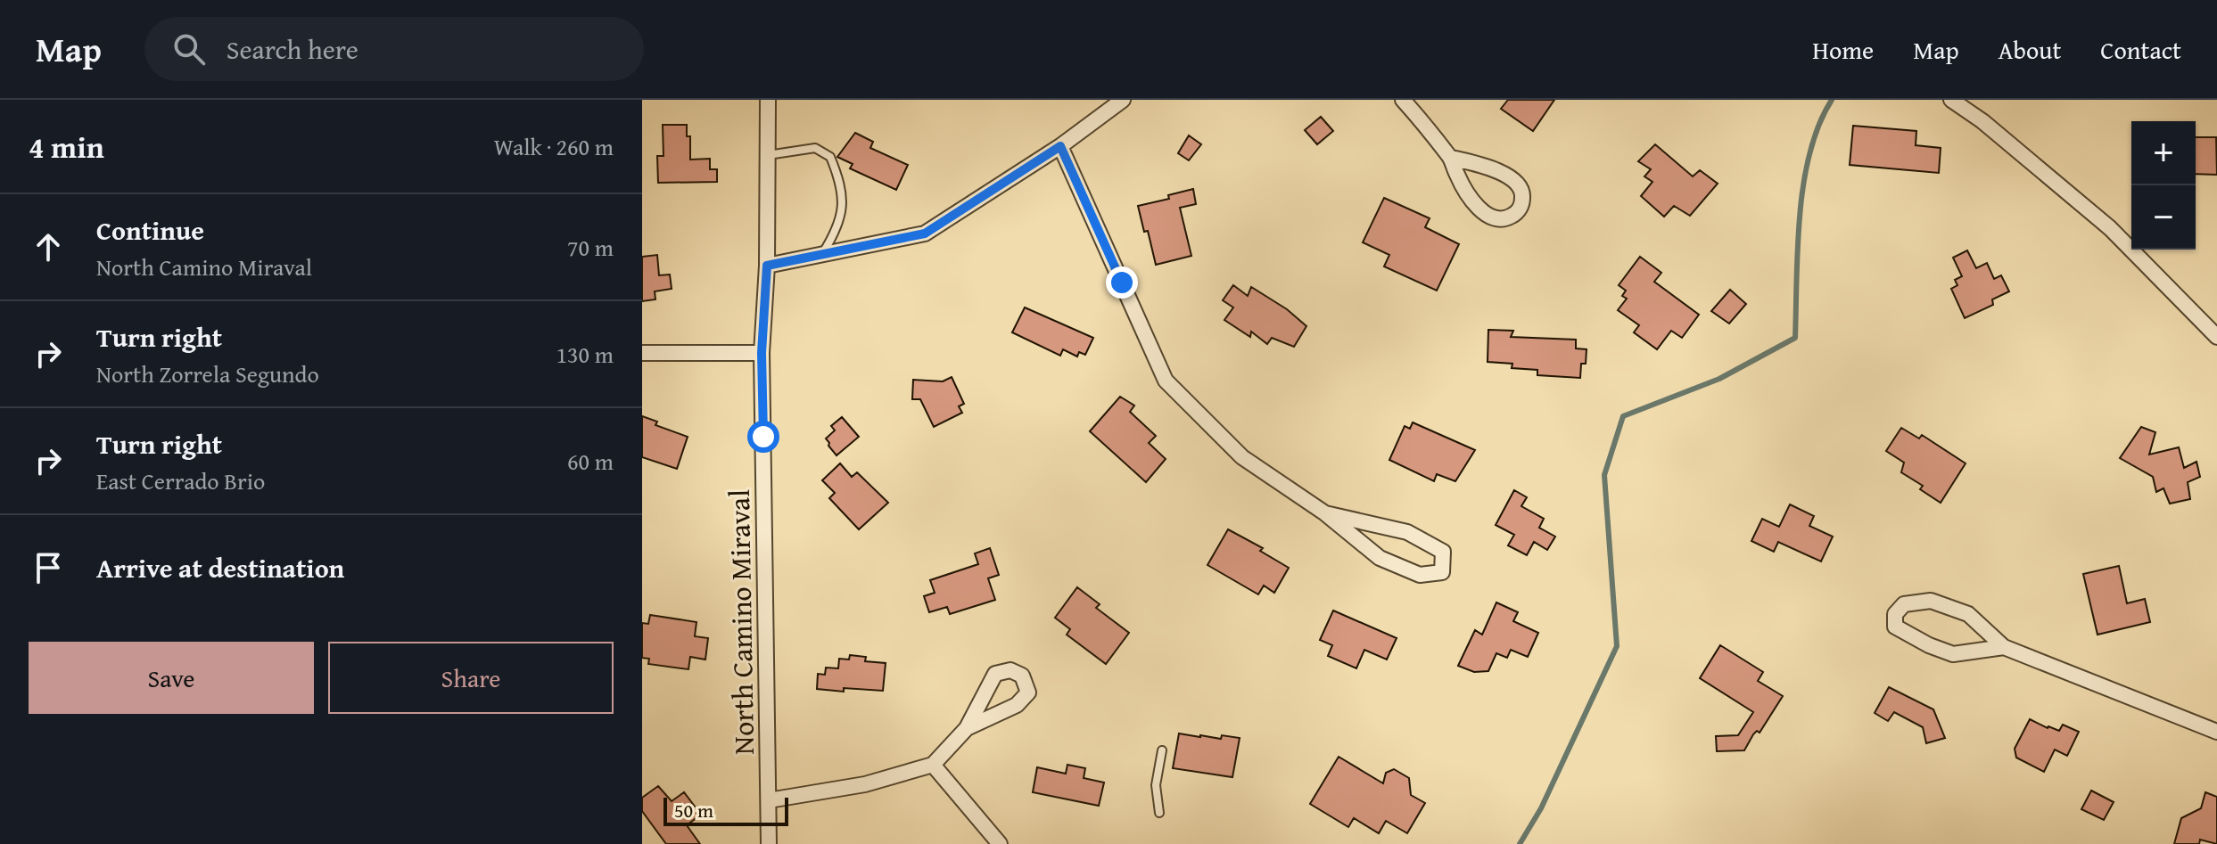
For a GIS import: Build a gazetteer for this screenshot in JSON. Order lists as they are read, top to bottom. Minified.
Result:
{"streets":{"street":["North Camino Miraval"]},"scale_bar":"50 m","page":{"header":"Map","search":"Search here","nav":["Home","Map","About","Contact"],"heading":["4 min","Walk · 260 m"],"map_buttons":["+","−"],"list":[["Continue","North Camino Miraval","70 m"],["Turn right","North Zorrela Segundo","130 m"],["Turn right","East Cerrado Brio","60 m"],"Arrive at destination"],"buttons":["Save","Share"],"scale":"50 m"}}
